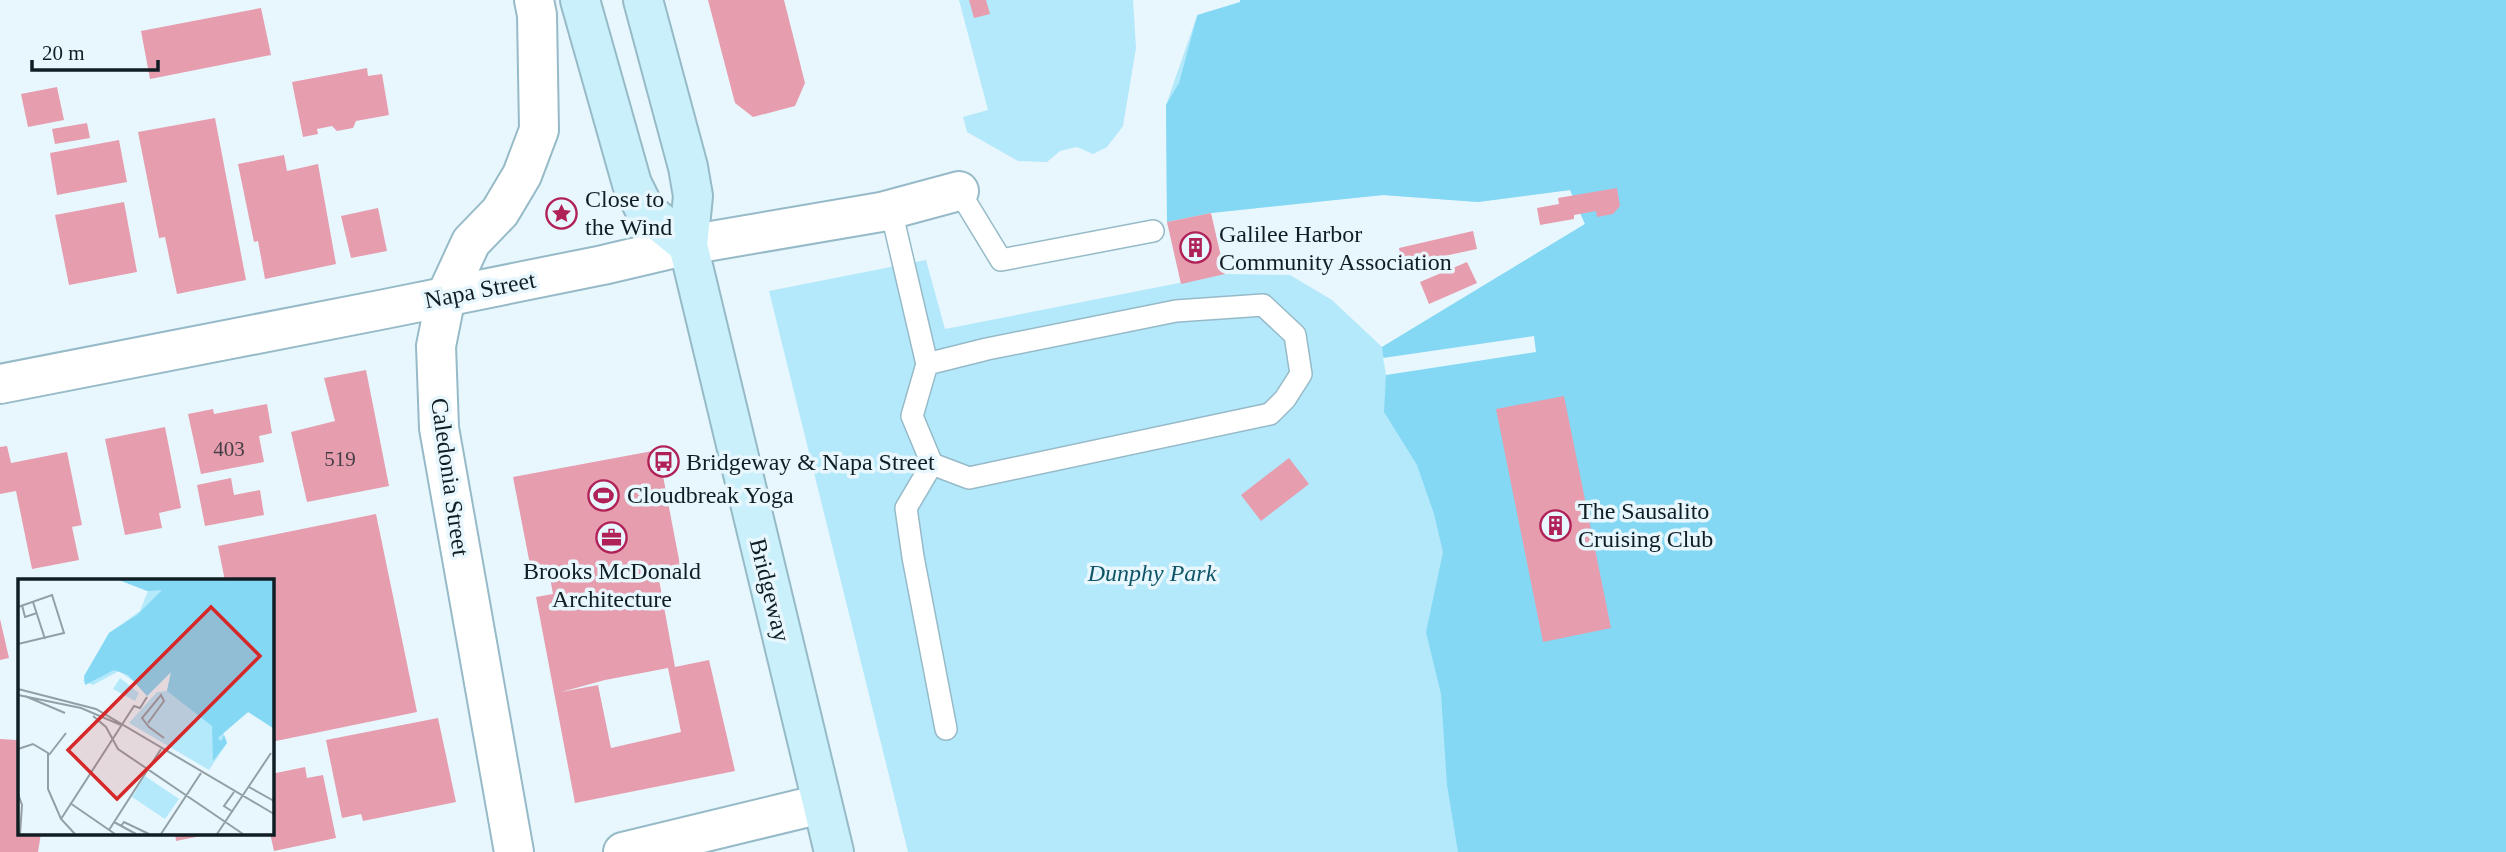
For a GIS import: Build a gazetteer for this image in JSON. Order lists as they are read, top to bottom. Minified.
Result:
{"streets":{"main road":["Bridgeway"],"street":["Napa Street","Caledonia Street"]},"crossings":[["Napa Street","Caledonia Street"],["Napa Street","Bridgeway"]],"parks":["Dunphy Park"],"places":{"place":["Close to the Wind"],"building":["Galilee Harbor Community Association","The Sausalito Cruising Club"],"bus stop":["Bridgeway & Napa Street"],"sports":["Cloudbreak Yoga"],"office":["Brooks McDonald Architecture"]},"house_numbers":["403","519"],"scale_bar":"20 m"}
